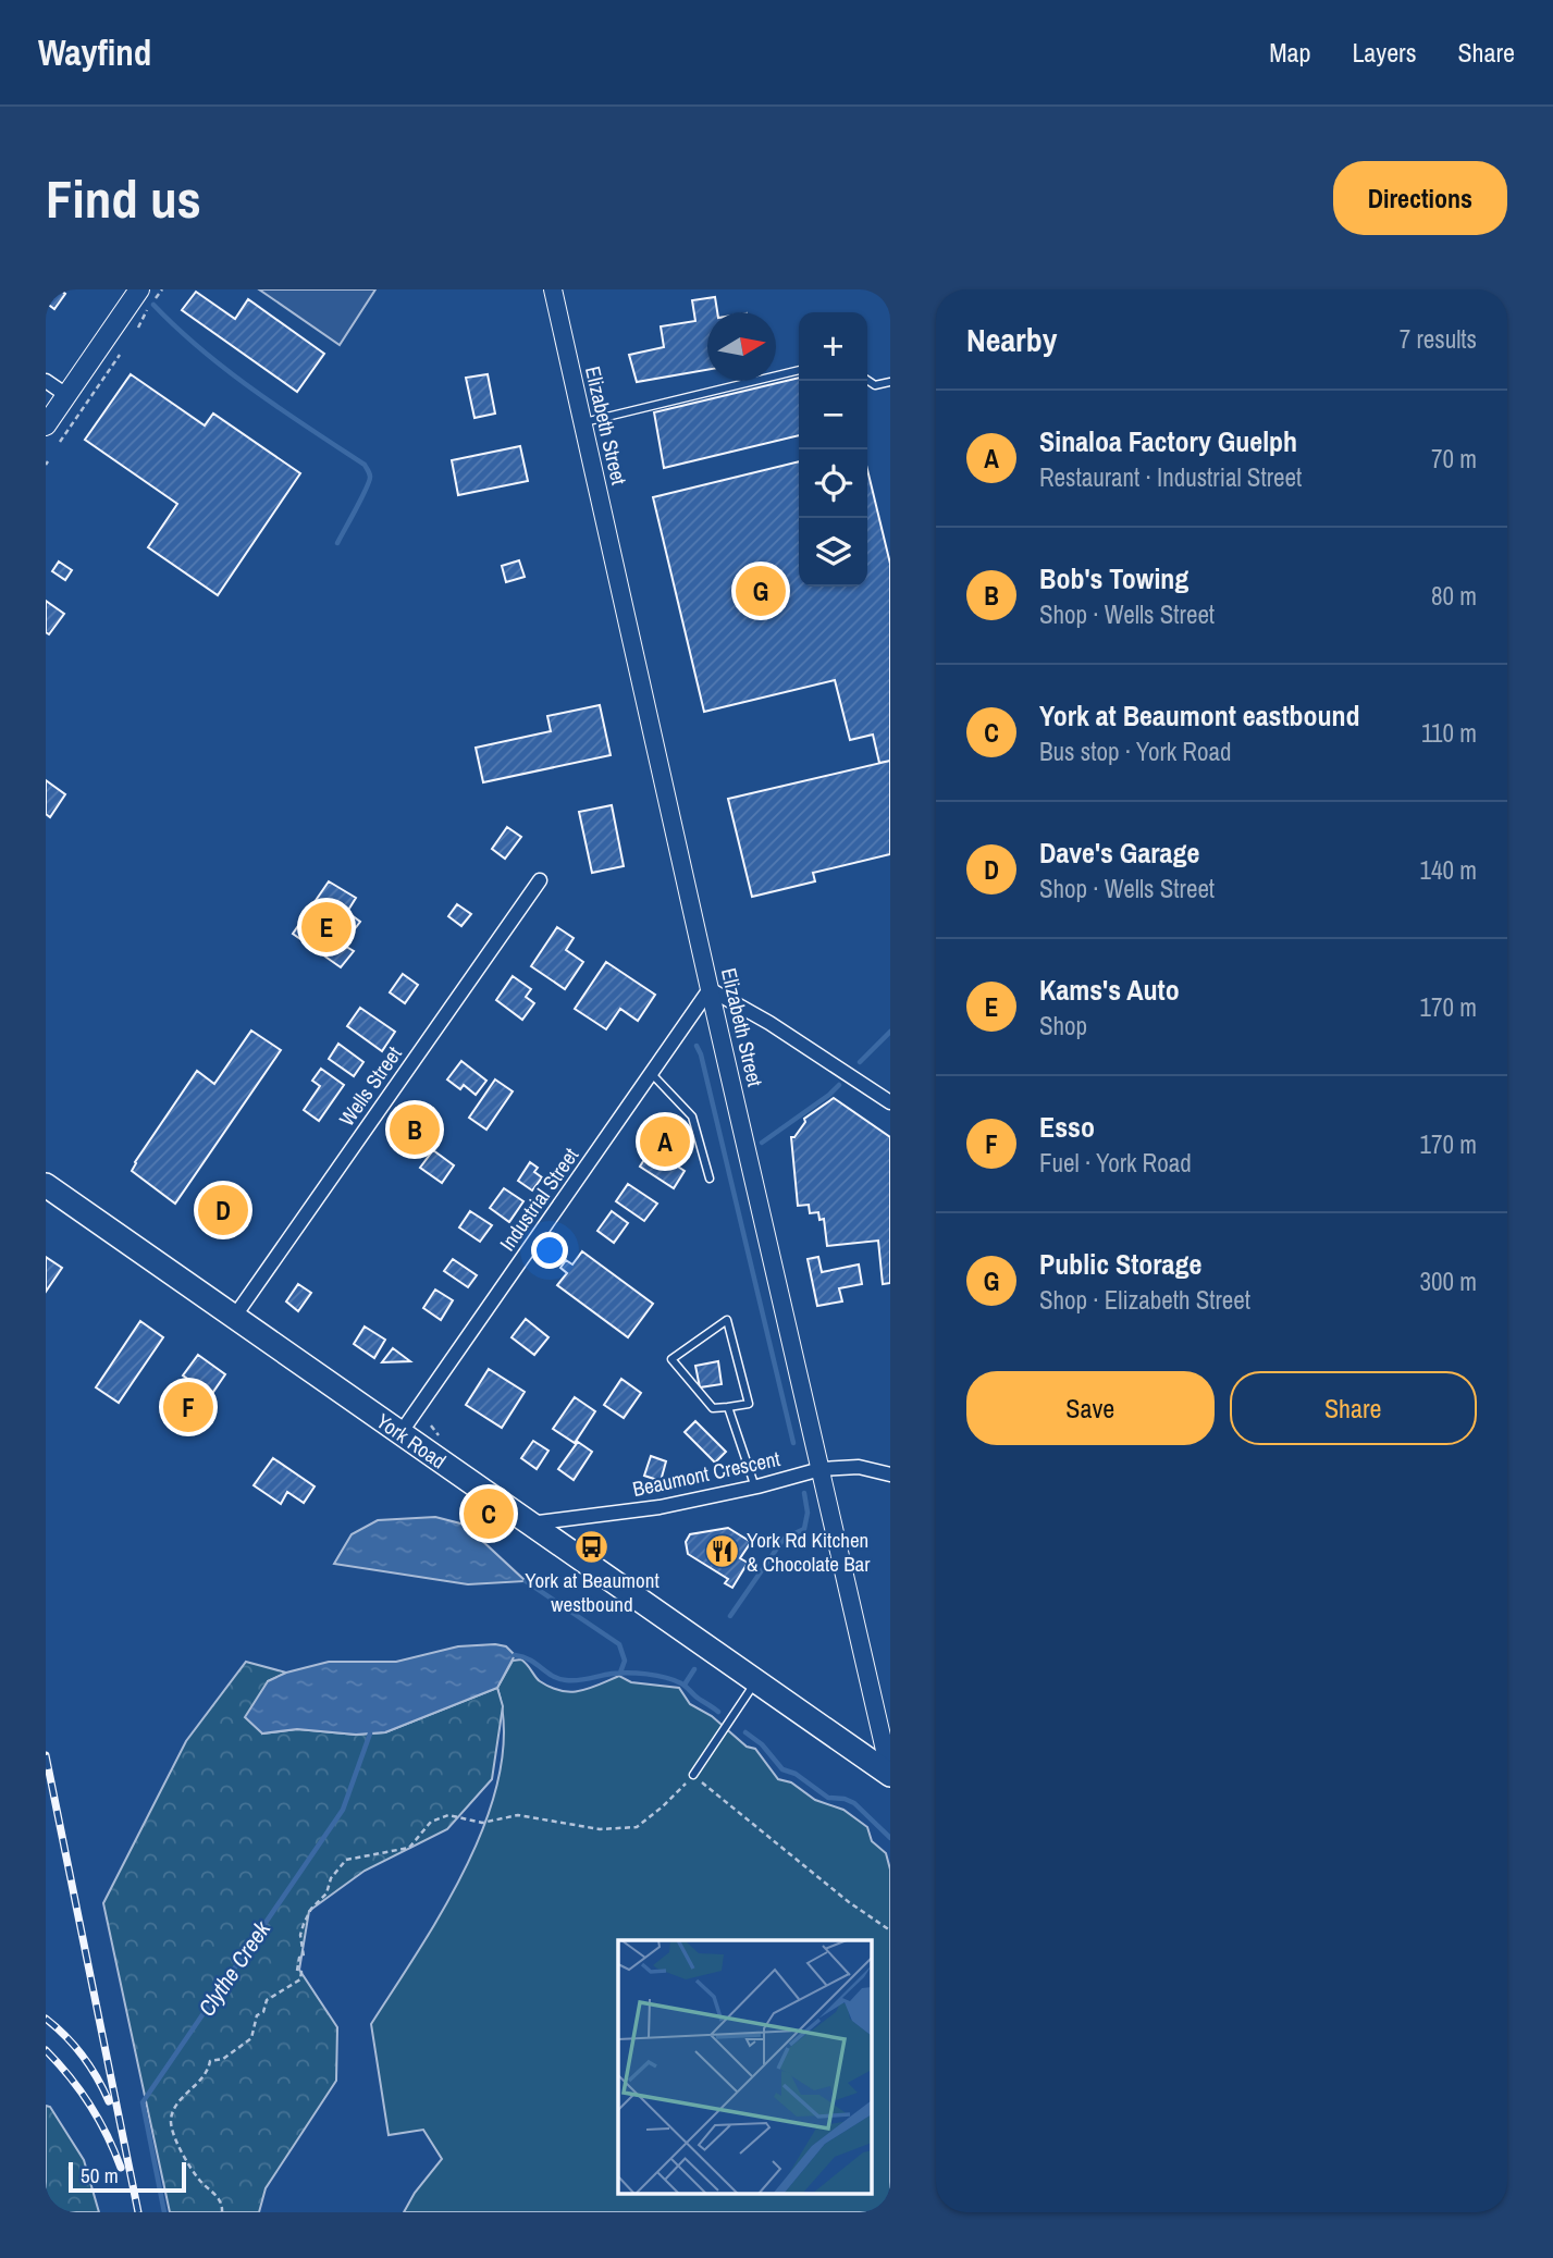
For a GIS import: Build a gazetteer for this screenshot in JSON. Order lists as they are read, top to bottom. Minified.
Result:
{"streets":{"main road":["York Road"],"street":["Elizabeth Street","Wells Street","Industrial Street","Beaumont Crescent"]},"crossings":[["Elizabeth Street","Industrial Street"],["Elizabeth Street","York Road"],["Elizabeth Street","Beaumont Crescent"],["Wells Street","York Road"],["Industrial Street","York Road"],["York Road","Beaumont Crescent"]],"water":["Clythe Creek"],"places":{"bus stop":["York at Beaumont westbound"],"restaurant":["York Rd Kitchen & Chocolate Bar"]},"scale_bar":"50 m","north":"right","page":{"header":"Wayfind","nav":["Map","Layers","Share"],"buttons":["Directions",["Save","Share"]],"title":"Find us","heading":["Nearby","7 results"],"map_buttons":["+","−"],"list":[{"mark":"A","name":"Sinaloa Factory Guelph","note":"Restaurant · Industrial Street","value":"70 m"},{"mark":"B","name":"Bob's Towing","note":"Shop · Wells Street","value":"80 m"},{"mark":"C","name":"York at Beaumont eastbound","note":"Bus stop · York Road","value":"110 m"},{"mark":"D","name":"Dave's Garage","note":"Shop · Wells Street","value":"140 m"},{"mark":"E","name":"Kams's Auto","note":"Shop","value":"170 m"},{"mark":"F","name":"Esso","note":"Fuel · York Road","value":"170 m"},{"mark":"G","name":"Public Storage","note":"Shop · Elizabeth Street","value":"300 m"}],"pins":["G","E","B","A","D","F","C"],"scale":"50 m"}}
